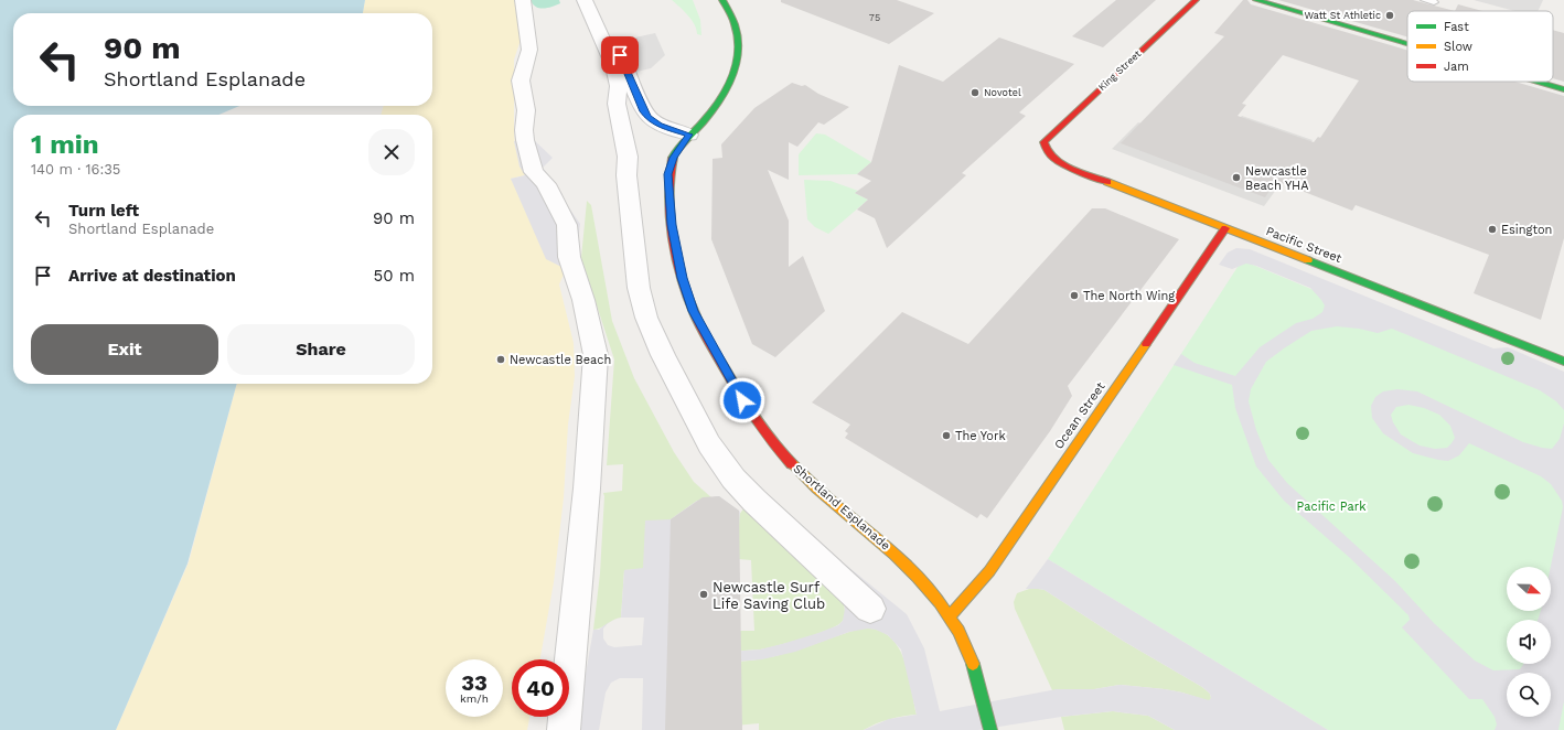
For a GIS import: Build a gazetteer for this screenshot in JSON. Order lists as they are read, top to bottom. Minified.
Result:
{"streets":{"street":["King Street","Pacific Street","Ocean Street","Shortland Esplanade"]},"crossings":[["King Street","Pacific Street"],["Pacific Street","Ocean Street"],["Ocean Street","Shortland Esplanade"]],"parks":["Pacific Park"],"places":["Watt St Athletic","Novotel","Newcastle Beach YHA","Esington","The North Wing","Newcastle Beach","The York","Newcastle Surf Life Saving Club"],"house_numbers":["75"],"legend":["Fast","Slow","Jam"],"north":"right","page":{"turn":["90 m","Shortland Esplanade"],"heading":["1 min","140 m · 16:35"],"list":[{"name":"Turn left","note":"Shortland Esplanade","value":"90 m"},{"name":"Arrive at destination","value":"50 m"}],"buttons":["Exit","Share"],"speed":"33 km/h","limit":"40"}}
